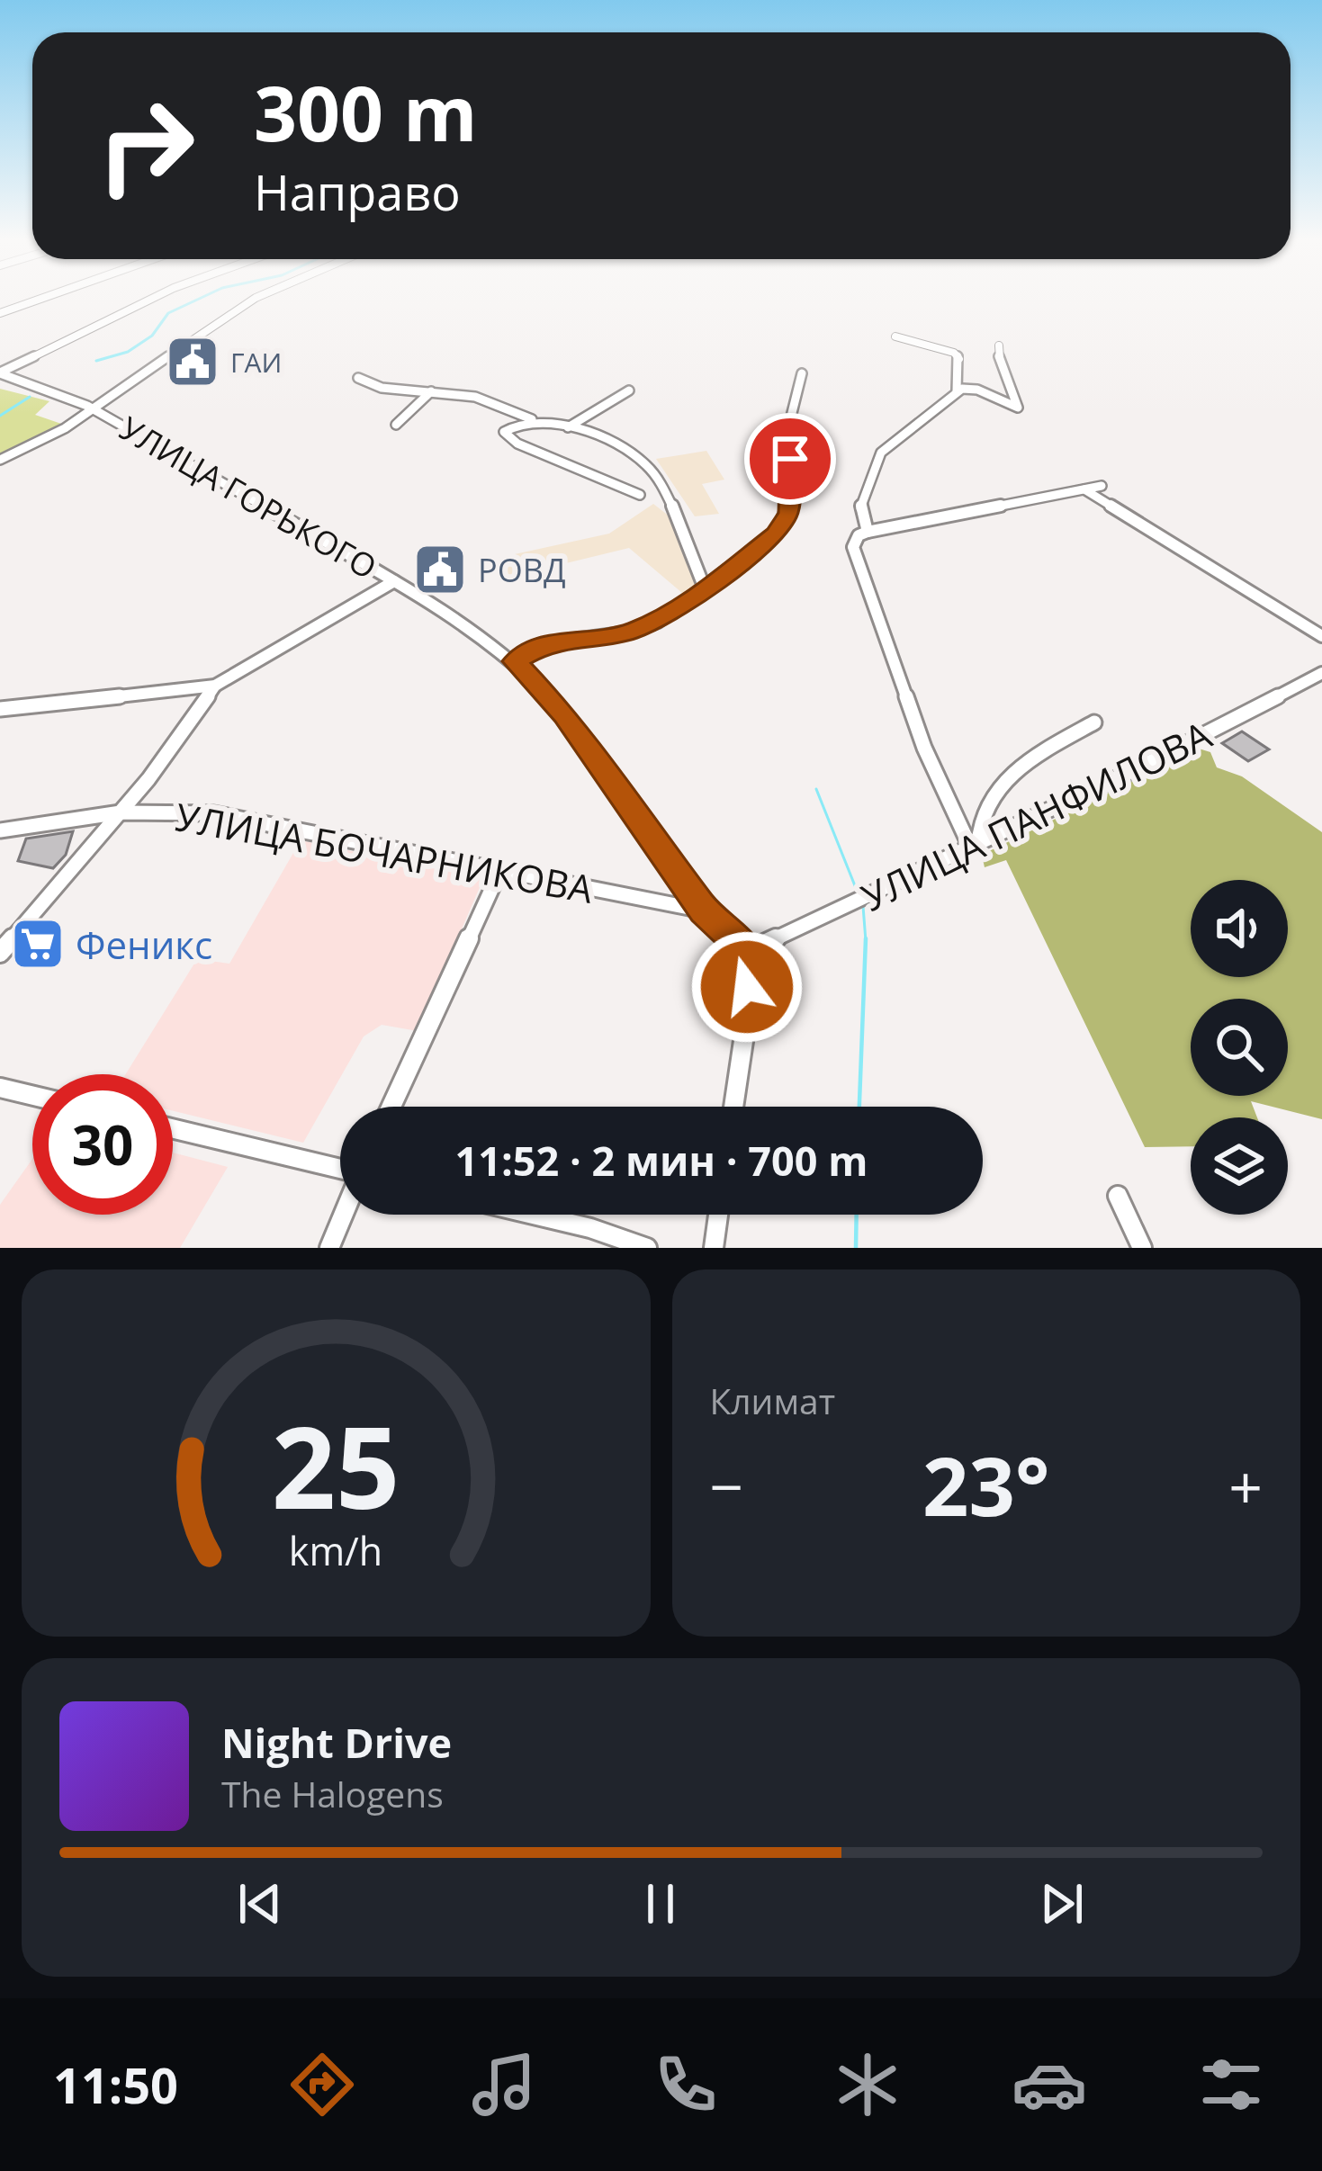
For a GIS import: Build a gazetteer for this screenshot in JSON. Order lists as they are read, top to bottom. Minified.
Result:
{"streets":{"street":["УЛИЦА ГОРЬКОГО","УЛИЦА ПАНФИЛОВА","УЛИЦА БОЧАРНИКОВА"]},"crossings":[["УЛИЦА ГОРЬКОГО","УЛИЦА ПАНФИЛОВА"],["УЛИЦА ГОРЬКОГО","УЛИЦА БОЧАРНИКОВА"]],"places":{"public building":["ГАИ","РОВД"],"supermarket":["Феникс"]},"page":{"turn":["300 m","Направо"],"limit":"30","trip":"11:52 · 2 мин · 700 m","tile":"Климат","heat":["−","23°","+"],"song":["Night Drive","The Halogens"],"tabs":"11:50","gauge":["25","km/h"]}}
